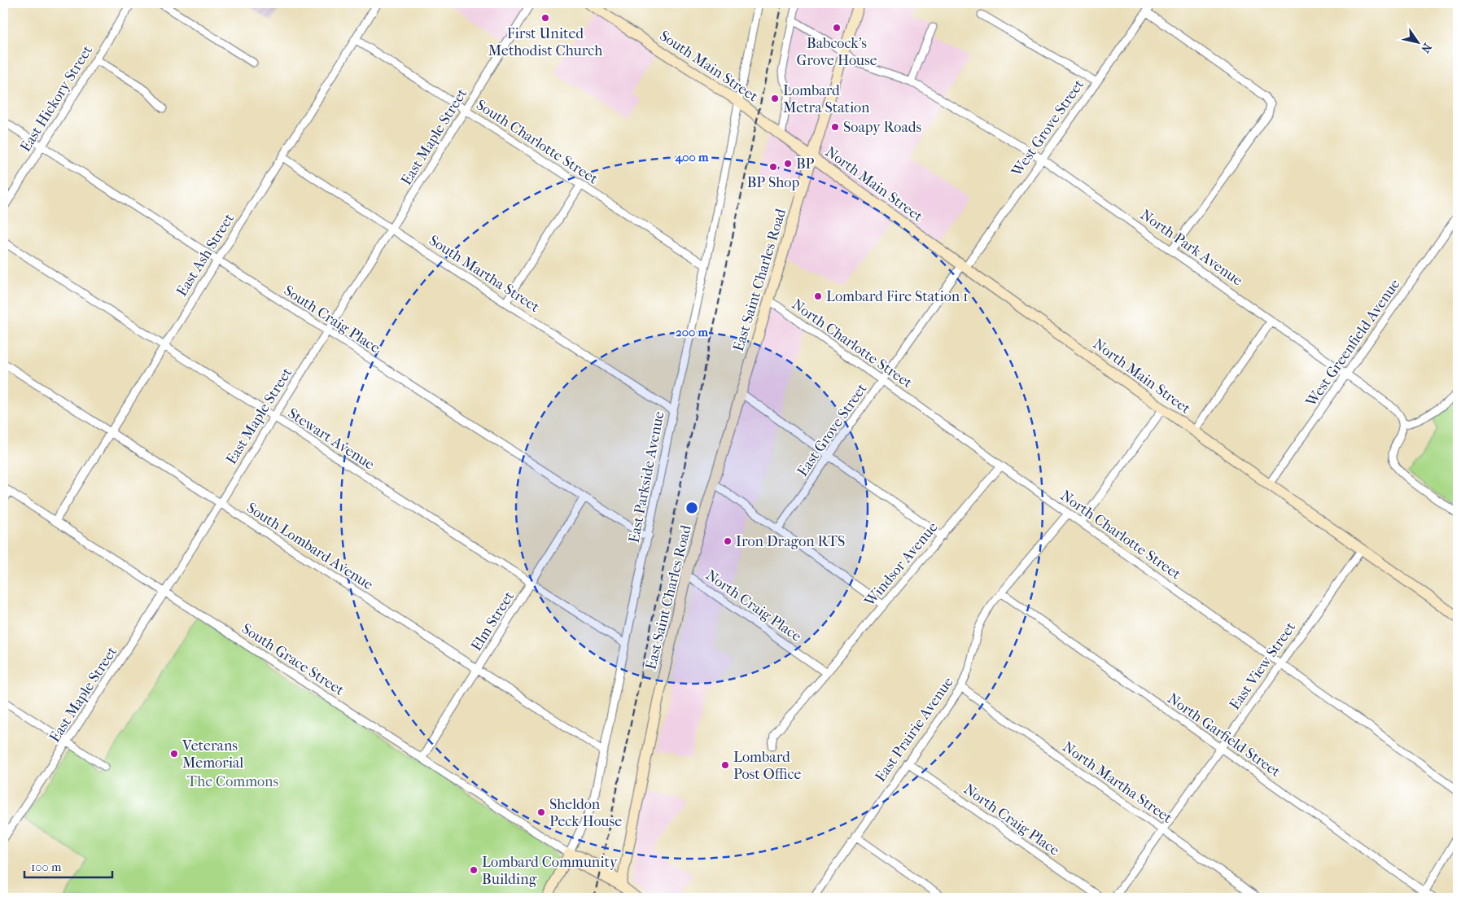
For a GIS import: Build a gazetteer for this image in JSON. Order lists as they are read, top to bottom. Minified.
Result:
{"streets":{"main road":["South Main Street","North Main Street","East Saint Charles Road"],"street":["East Hickory Street","West Grove Street","East Maple Street","South Charlotte Street","North Park Avenue","East Ash Street","South Martha Street","South Craig Place","West Greenfield Avenue","North Charlotte Street","East Grove Street","Stewart Avenue","East Parkside Avenue","South Lombard Avenue","Windsor Avenue","North Craig Place","Elm Street","South Grace Street","East View Street","East Prairie Avenue","North Garfield Street","North Martha Street"]},"crossings":[["South Main Street","North Main Street"],["South Main Street","East Saint Charles Road"],["South Main Street","East Parkside Avenue"],["East Hickory Street","South Craig Place"],["West Grove Street","North Main Street"],["West Grove Street","North Park Avenue"],["West Grove Street","East Grove Street"],["East Maple Street","South Charlotte Street"],["East Maple Street","South Martha Street"],["East Maple Street","South Craig Place"],["East Maple Street","Stewart Avenue"],["East Maple Street","South Lombard Avenue"],["East Maple Street","South Grace Street"],["South Charlotte Street","East Ash Street"],["South Charlotte Street","East Parkside Avenue"],["North Main Street","East Saint Charles Road"],["North Main Street","West Greenfield Avenue"],["North Main Street","East Grove Street"],["North Main Street","East View Street"],["North Park Avenue","East Saint Charles Road"],["North Park Avenue","West Greenfield Avenue"],["East Ash Street","South Martha Street"],["East Ash Street","South Craig Place"],["East Ash Street","Stewart Avenue"],["East Ash Street","South Lombard Avenue"],["East Ash Street","South Grace Street"],["South Martha Street","East Parkside Avenue"],["East Saint Charles Road","North Charlotte Street"],["East Saint Charles Road","North Craig Place"],["South Craig Place","East Parkside Avenue"],["South Craig Place","Elm Street"],["North Charlotte Street","East Grove Street"],["North Charlotte Street","Windsor Avenue"],["North Charlotte Street","East View Street"],["North Charlotte Street","East Prairie Avenue"],["Stewart Avenue","East Parkside Avenue"],["Stewart Avenue","Elm Street"],["East Parkside Avenue","South Lombard Avenue"],["East Parkside Avenue","South Grace Street"],["South Lombard Avenue","Elm Street"],["Windsor Avenue","North Craig Place"],["North Craig Place","East Prairie Avenue"],["Elm Street","South Grace Street"],["East View Street","North Garfield Street"],["East View Street","North Martha Street"],["East Prairie Avenue","North Garfield Street"],["East Prairie Avenue","North Martha Street"]],"parks":["The Commons"],"places":["First United Methodist Church","Babcock's Grove House","Lombard Metra Station","Soapy Roads","BP","BP Shop","Lombard Fire Station 1","Iron Dragon RTS","Veterans Memorial","Lombard Post Office","Sheldon Peck House","Lombard Community Building"],"scale_bar":"100 m","north":"bottom right","rings":["400 m","200 m"]}
